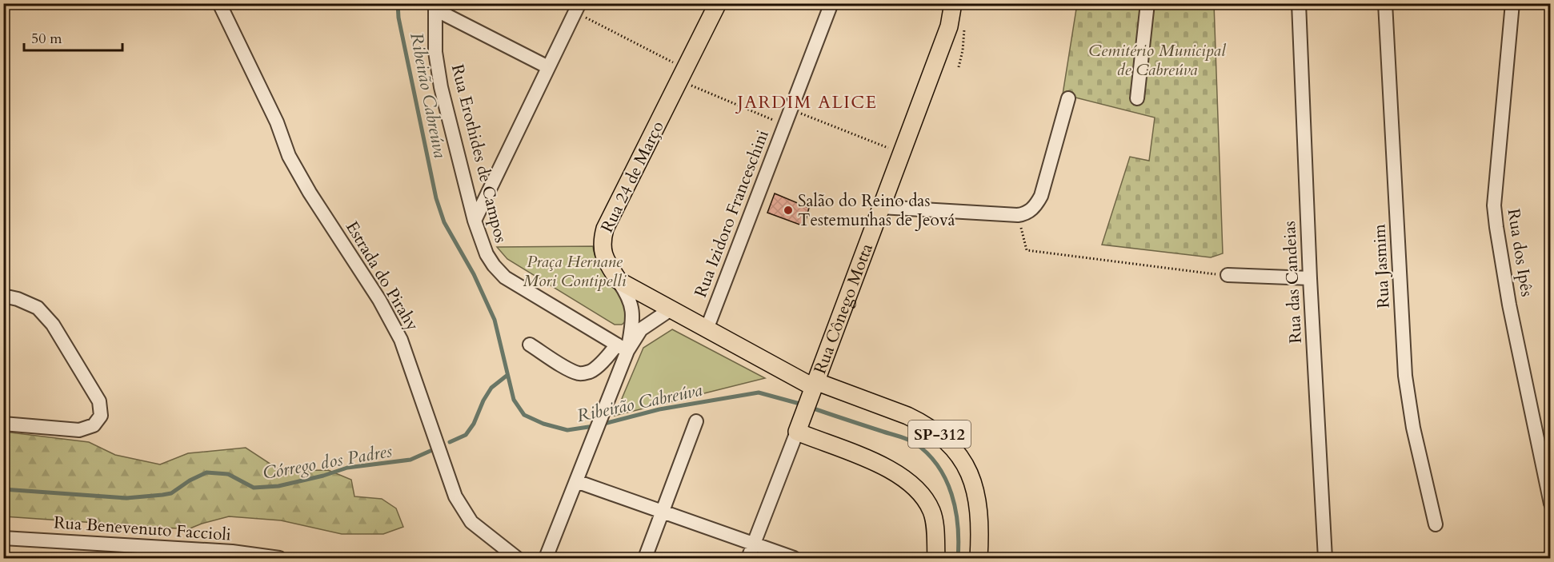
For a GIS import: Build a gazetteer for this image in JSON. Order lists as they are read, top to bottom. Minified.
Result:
{"streets":{"main road":["Rua 24 de Março","Rua Cônego Motta","SP-312"],"street":["Rua Erothides de Campos","Rua Izidoro Franceschini","Rua dos Ipês","Rua Jasmim","Estrada do Pirahy","Rua das Candeias","Rua Benevenuto Faccioli"]},"crossings":[["Rua 24 de Março","Rua Izidoro Franceschini"],["Rua 24 de Março","Rua Cônego Motta"],["Rua 24 de Março","SP-312"],["Rua Cônego Motta","SP-312"]],"districts":["JARDIM ALICE"],"water":["Ribeirão Cabreúva","Córrego dos Padres"],"parks":["Cemitério Municipal de Cabreúva","Praça Hernane Mori Contipelli"],"places":["Salão do Reino das Testemunhas de Jeová"],"scale_bar":"50 m"}
